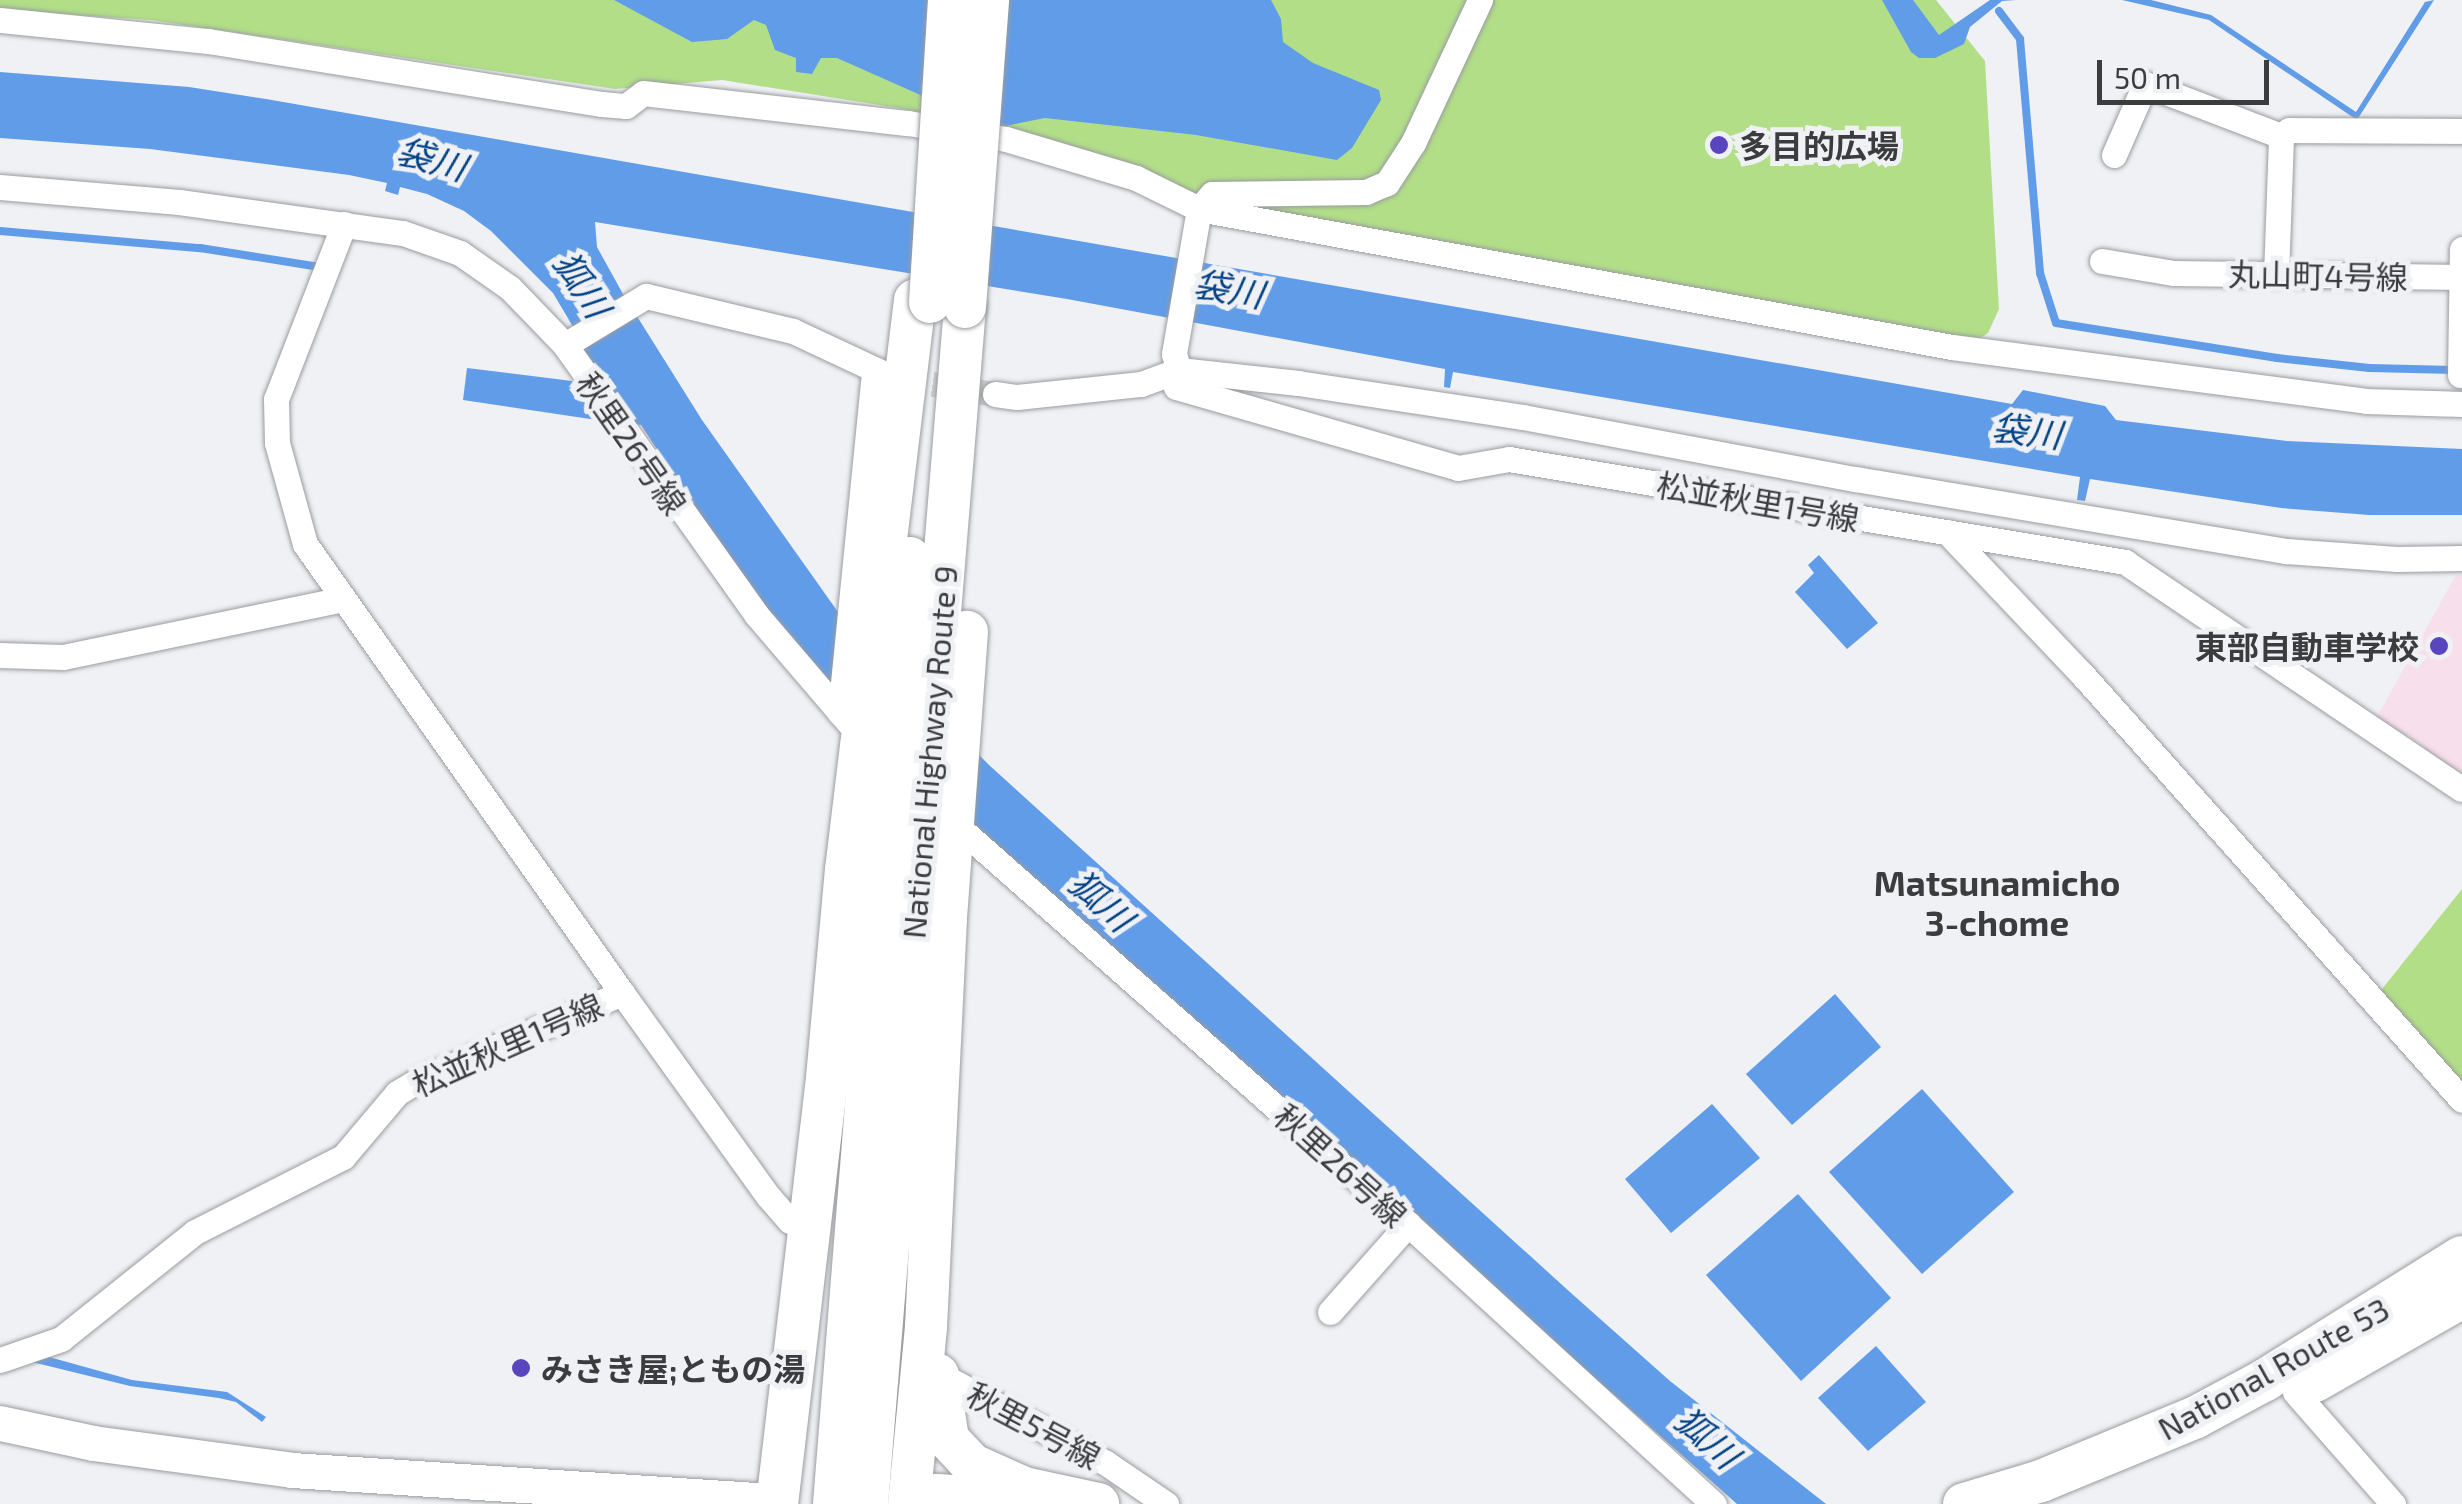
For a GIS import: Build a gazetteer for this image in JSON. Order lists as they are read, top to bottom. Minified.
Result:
{"streets":{"highway":["National Highway Route 9","National Route 53"],"street":["丸山町4号線","秋里26号線","松並秋里1号線","秋里5号線"]},"crossings":[["秋里26号線","National Highway Route 9"]],"districts":["Matsunamicho 3-chome"],"water":["袋川","狐川"],"places":["多目的広場","東部自動車学校","みさき屋;ともの湯"],"scale_bar":"50 m"}
